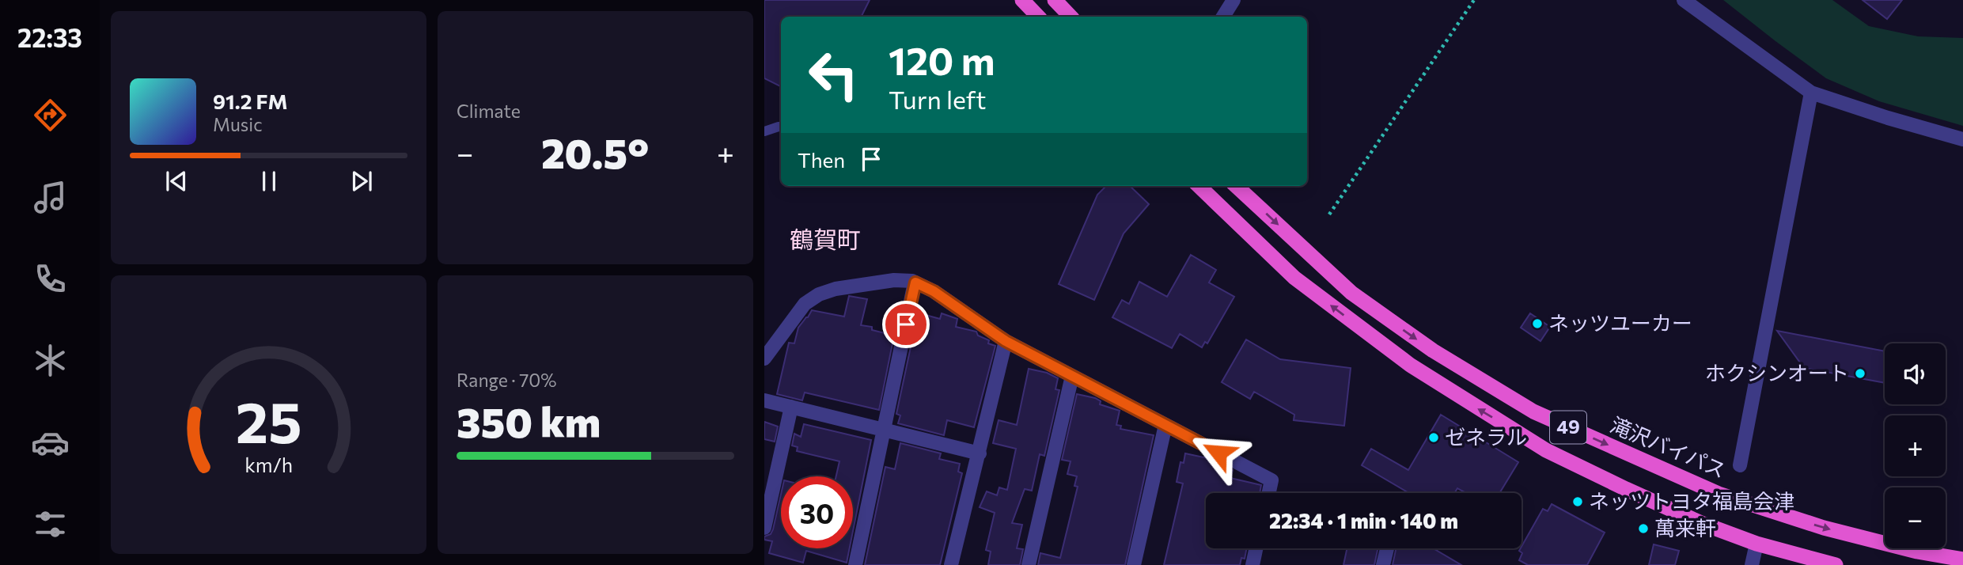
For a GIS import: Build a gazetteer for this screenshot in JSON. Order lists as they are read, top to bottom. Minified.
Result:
{"streets":{"highway":["49","滝沢バイパス"]},"districts":["鶴賀町"],"places":["ネッツユーカー","ホクシンオート","ゼネラル","ネッツトヨタ福島会津","萬来軒"],"page":{"tabs":"22:33","tile":["Climate",["Range · 70%","350 km"]],"turn":["120 m","Turn left"],"song":["91.2 FM","Music"],"heat":["−","20.5°","+"],"then":"Then","map_buttons":["+","−"],"limit":"30","trip":"22:34 · 1 min · 140 m","gauge":["25","km/h"]}}
